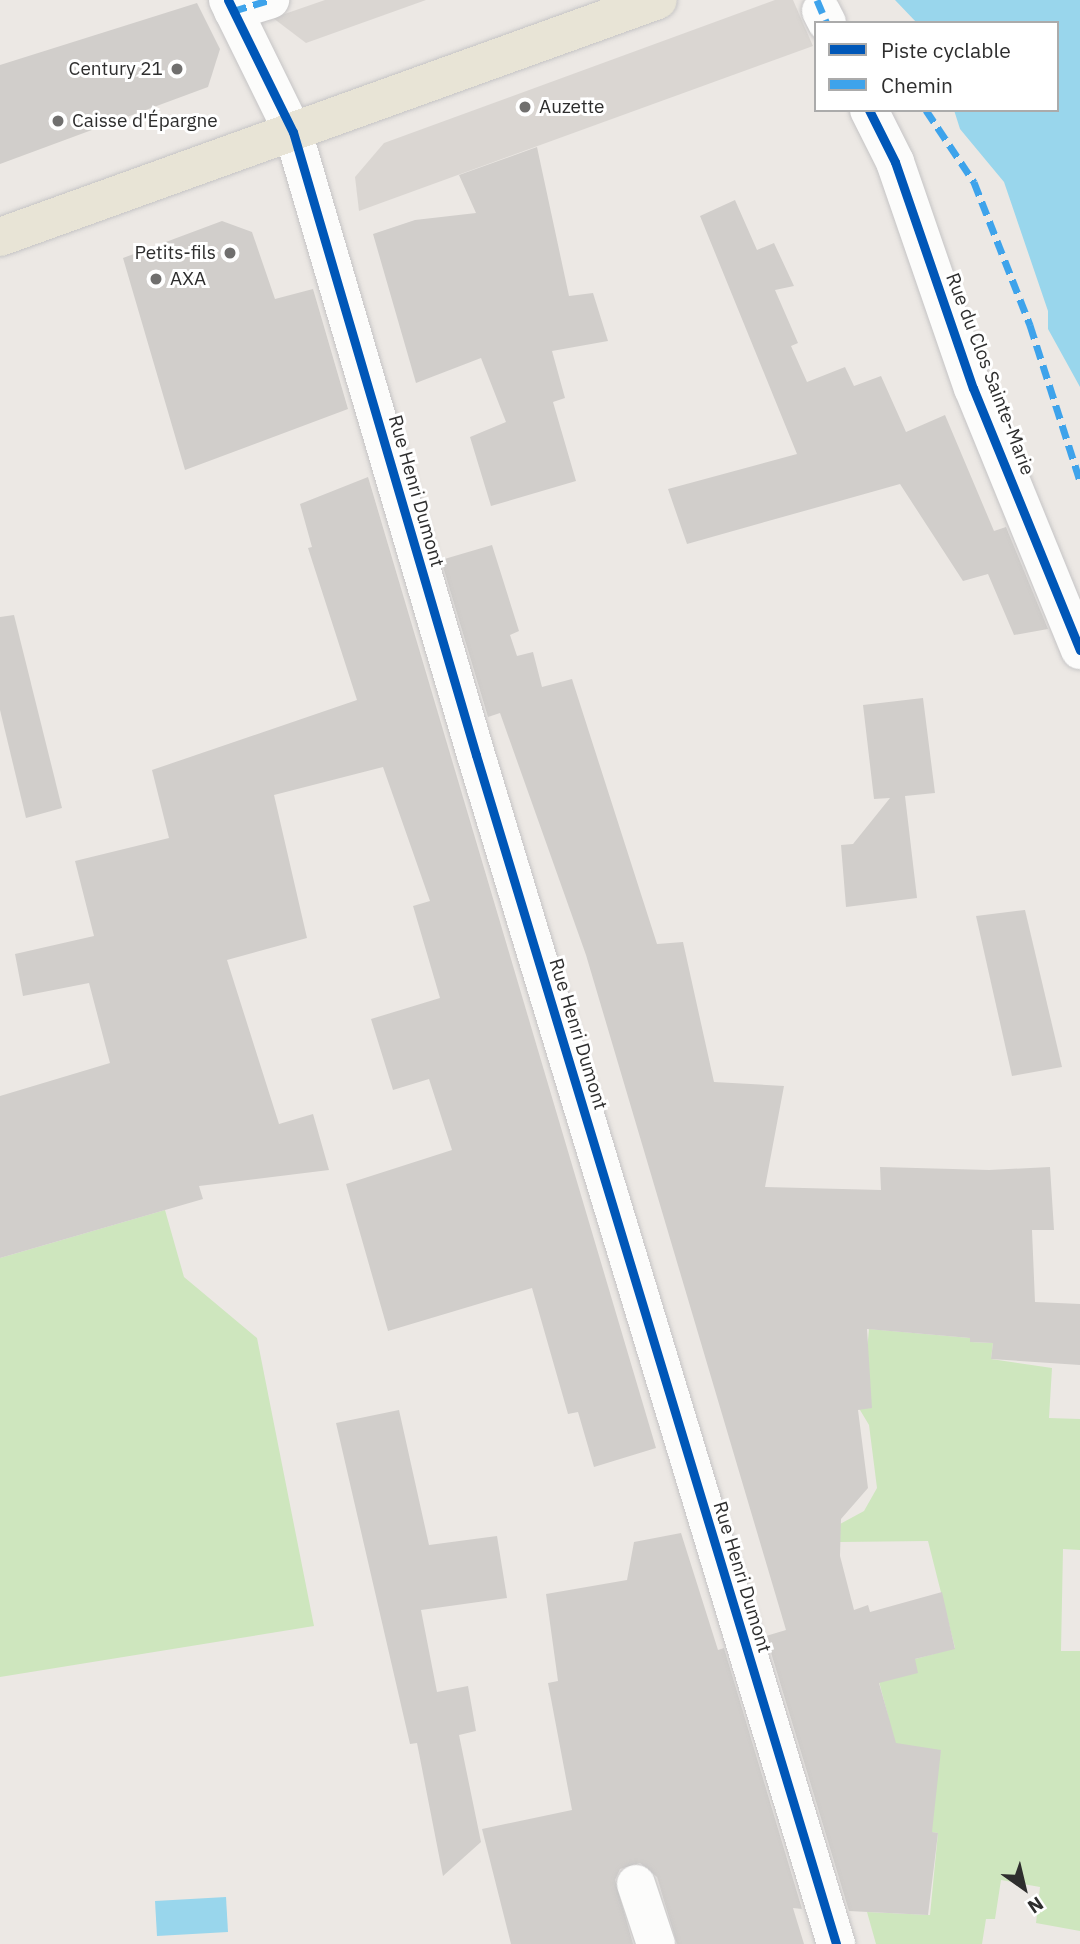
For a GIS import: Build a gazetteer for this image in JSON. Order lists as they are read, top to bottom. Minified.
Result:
{"streets":{"street":["Rue du Clos Sainte-Marie","Rue Henri Dumont"]},"places":["Century 21","Auzette","Caisse d'Épargne","Petits-fils","AXA"],"legend":["Piste cyclable","Chemin"],"north":"bottom right"}
